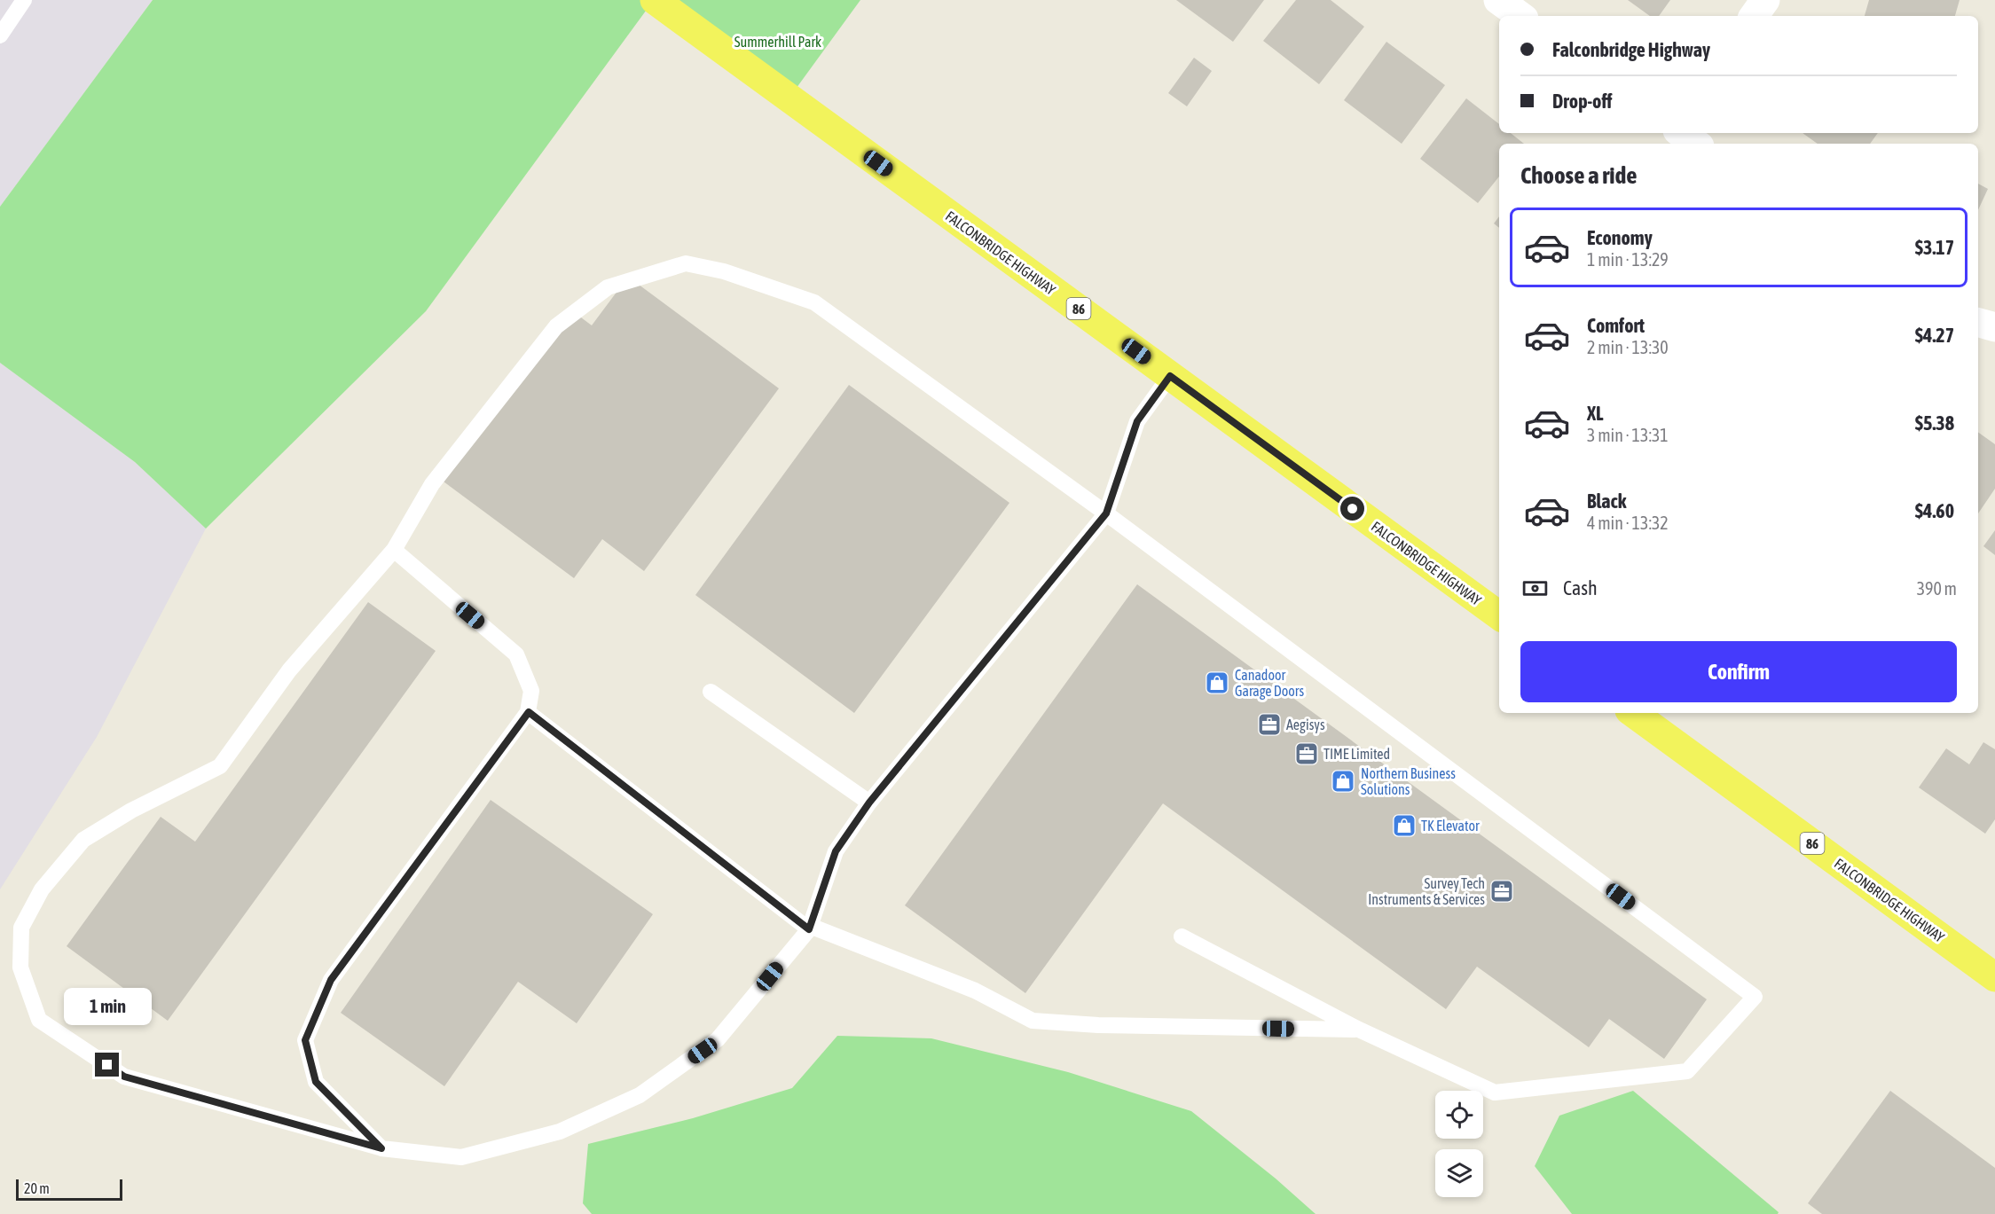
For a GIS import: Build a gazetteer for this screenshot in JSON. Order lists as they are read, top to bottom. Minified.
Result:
{"streets":{"main road":["FALCONBRIDGE HIGHWAY","86"]},"parks":["Summerhill Park"],"places":{"shop":["Canadoor Garage Doors","Northern Business Solutions","TK Elevator"],"office":["Aegisys","TIME Limited","Survey Tech Instruments & Services"]},"scale_bar":"20 m","page":{"banner":["Falconbridge Highway","Drop-off"],"heading":"Choose a ride","list":[{"name":"Economy","note":"1 min · 13:29","value":"$3.17"},{"name":"Comfort","note":"2 min · 13:30","value":"$4.27"},{"name":"XL","note":"3 min · 13:31","value":"$5.38"},{"name":"Black","note":"4 min · 13:32","value":"$4.60"}],"pay":["Cash","390 m"],"buttons":"Confirm","bubble":"1 min","scale":"20 m"}}
